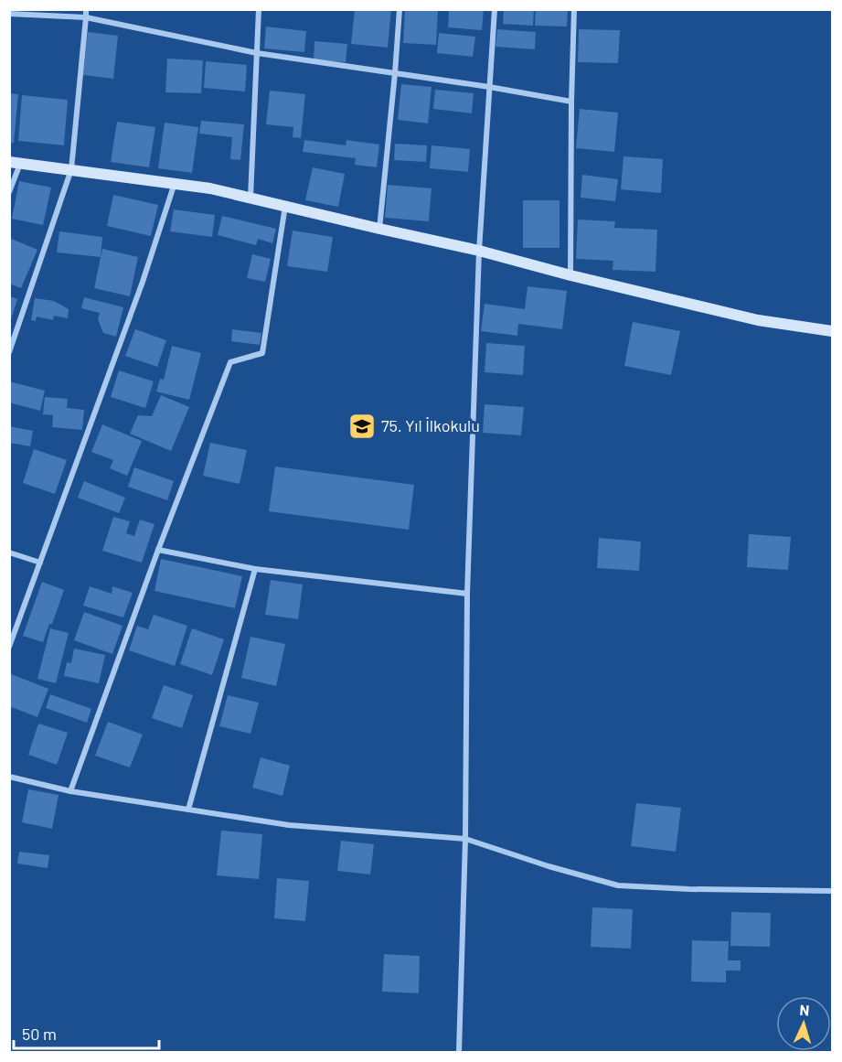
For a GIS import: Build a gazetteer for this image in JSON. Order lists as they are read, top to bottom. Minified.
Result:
{"places":{"school or university":["75. Yıl İlkokulu"]},"scale_bar":"50 m","north":"top"}
